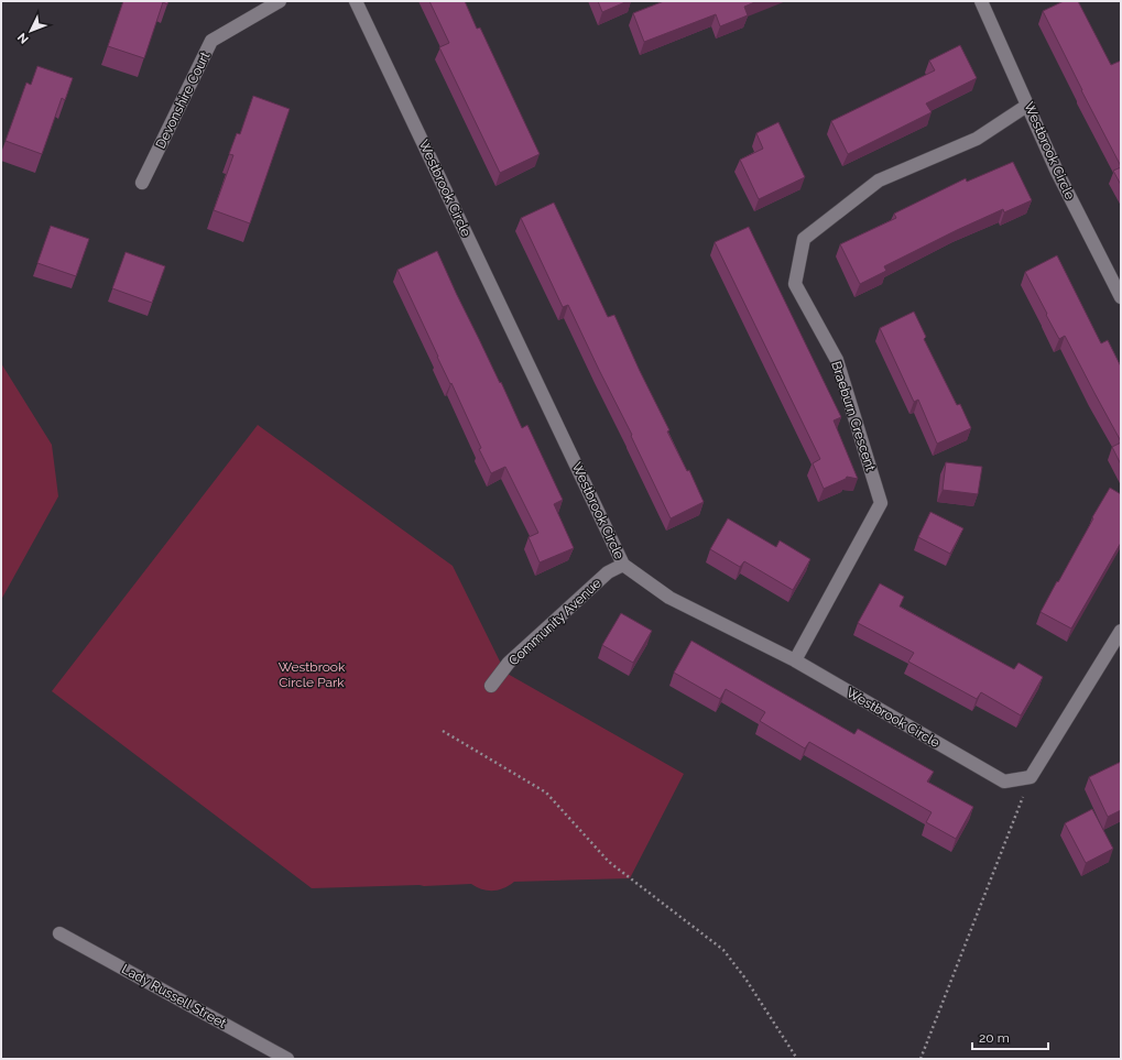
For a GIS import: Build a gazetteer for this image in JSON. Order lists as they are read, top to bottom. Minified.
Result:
{"streets":{"street":["Devonshire Court","Westbrook Circle","Braeburn Crescent","Community Avenue","Lady Russell Street"]},"crossings":[["Westbrook Circle","Braeburn Crescent"],["Westbrook Circle","Community Avenue"]],"parks":["Westbrook Circle Park"],"scale_bar":"20 m","north":"bottom left"}
